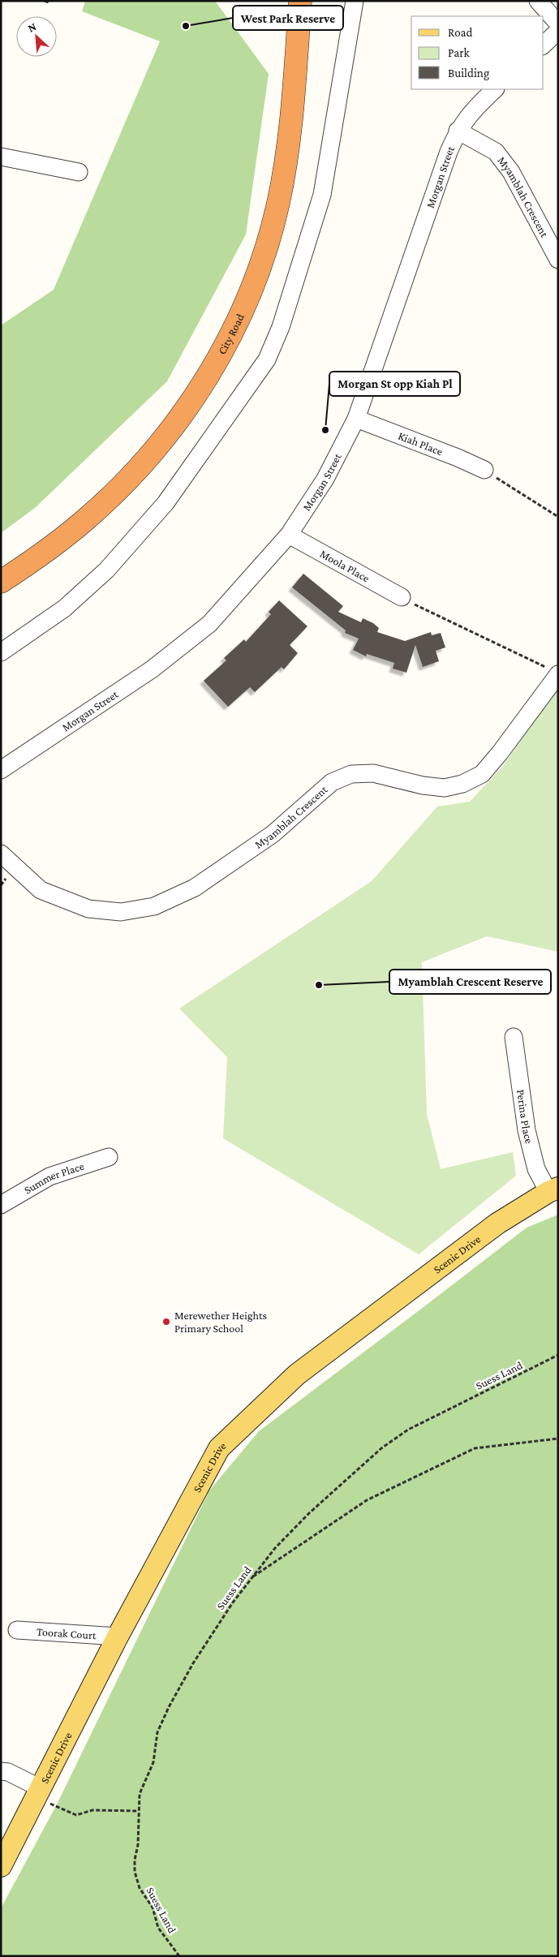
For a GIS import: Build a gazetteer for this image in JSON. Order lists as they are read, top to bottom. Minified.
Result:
{"streets":{"highway":["City Road"],"main road":["Scenic Drive"],"street":["Morgan Street","Myamblah Crescent","Kiah Place","Moola Place","Perina Place","Summer Place","Toorak Court"],"path":["Suess Land"]},"crossings":[["Morgan Street","Myamblah Crescent"],["Morgan Street","Kiah Place"],["Morgan Street","Moola Place"],["Perina Place","Scenic Drive"],["Scenic Drive","Toorak Court"]],"places":["West Park Reserve","Morgan St opp Kiah Pl","Myamblah Crescent Reserve","Merewether Heights Primary School"],"legend":["Road","Park","Building"],"north":"top left"}
